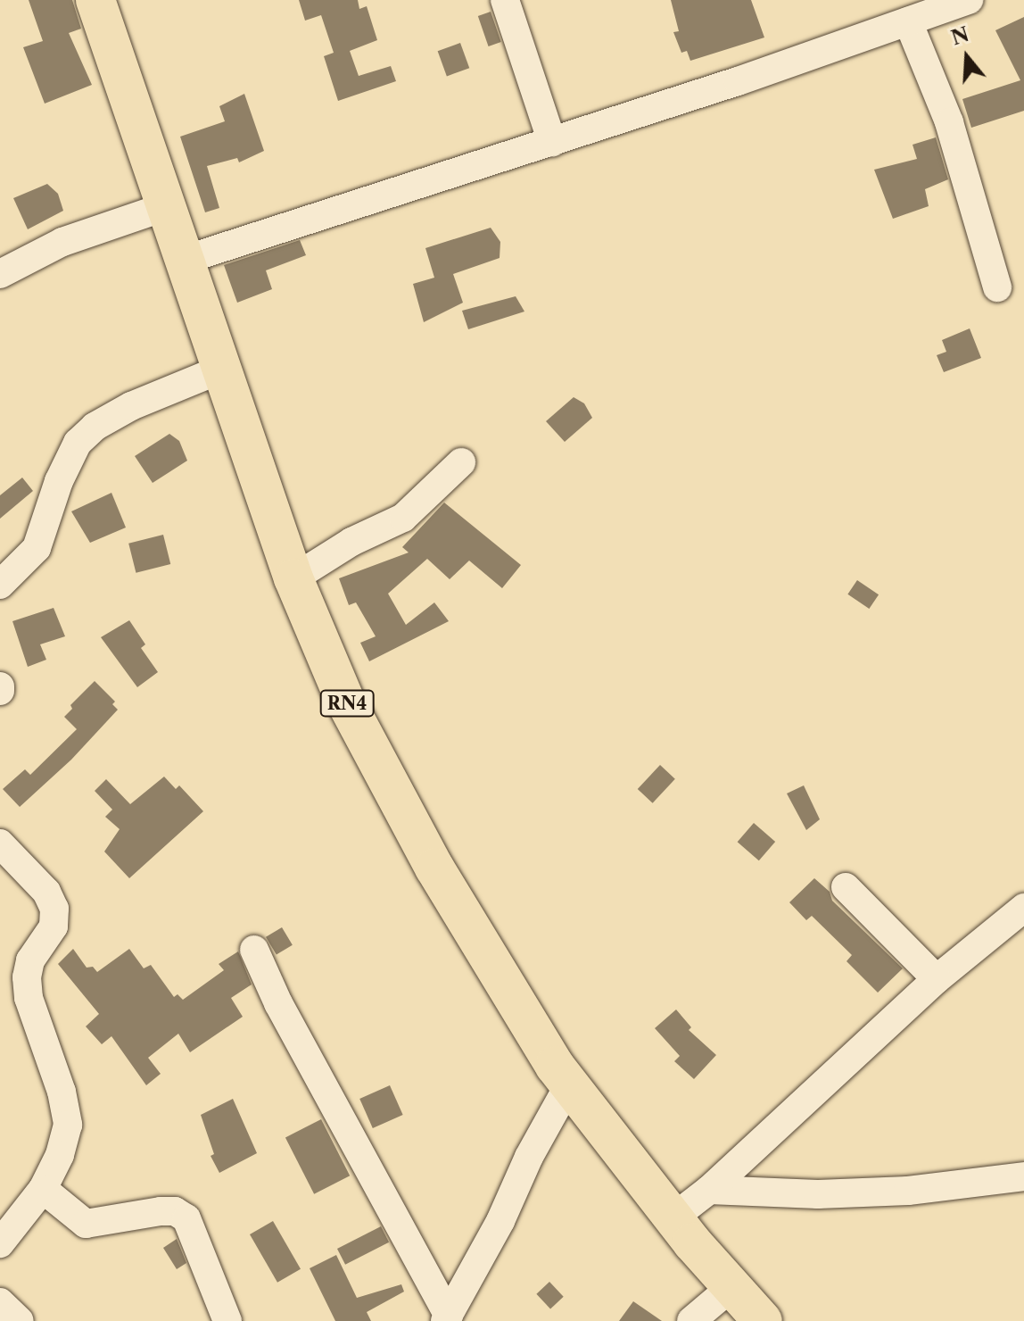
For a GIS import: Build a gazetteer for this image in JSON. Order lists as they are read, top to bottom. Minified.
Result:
{"streets":{"highway":["RN4"]},"north":"top"}
